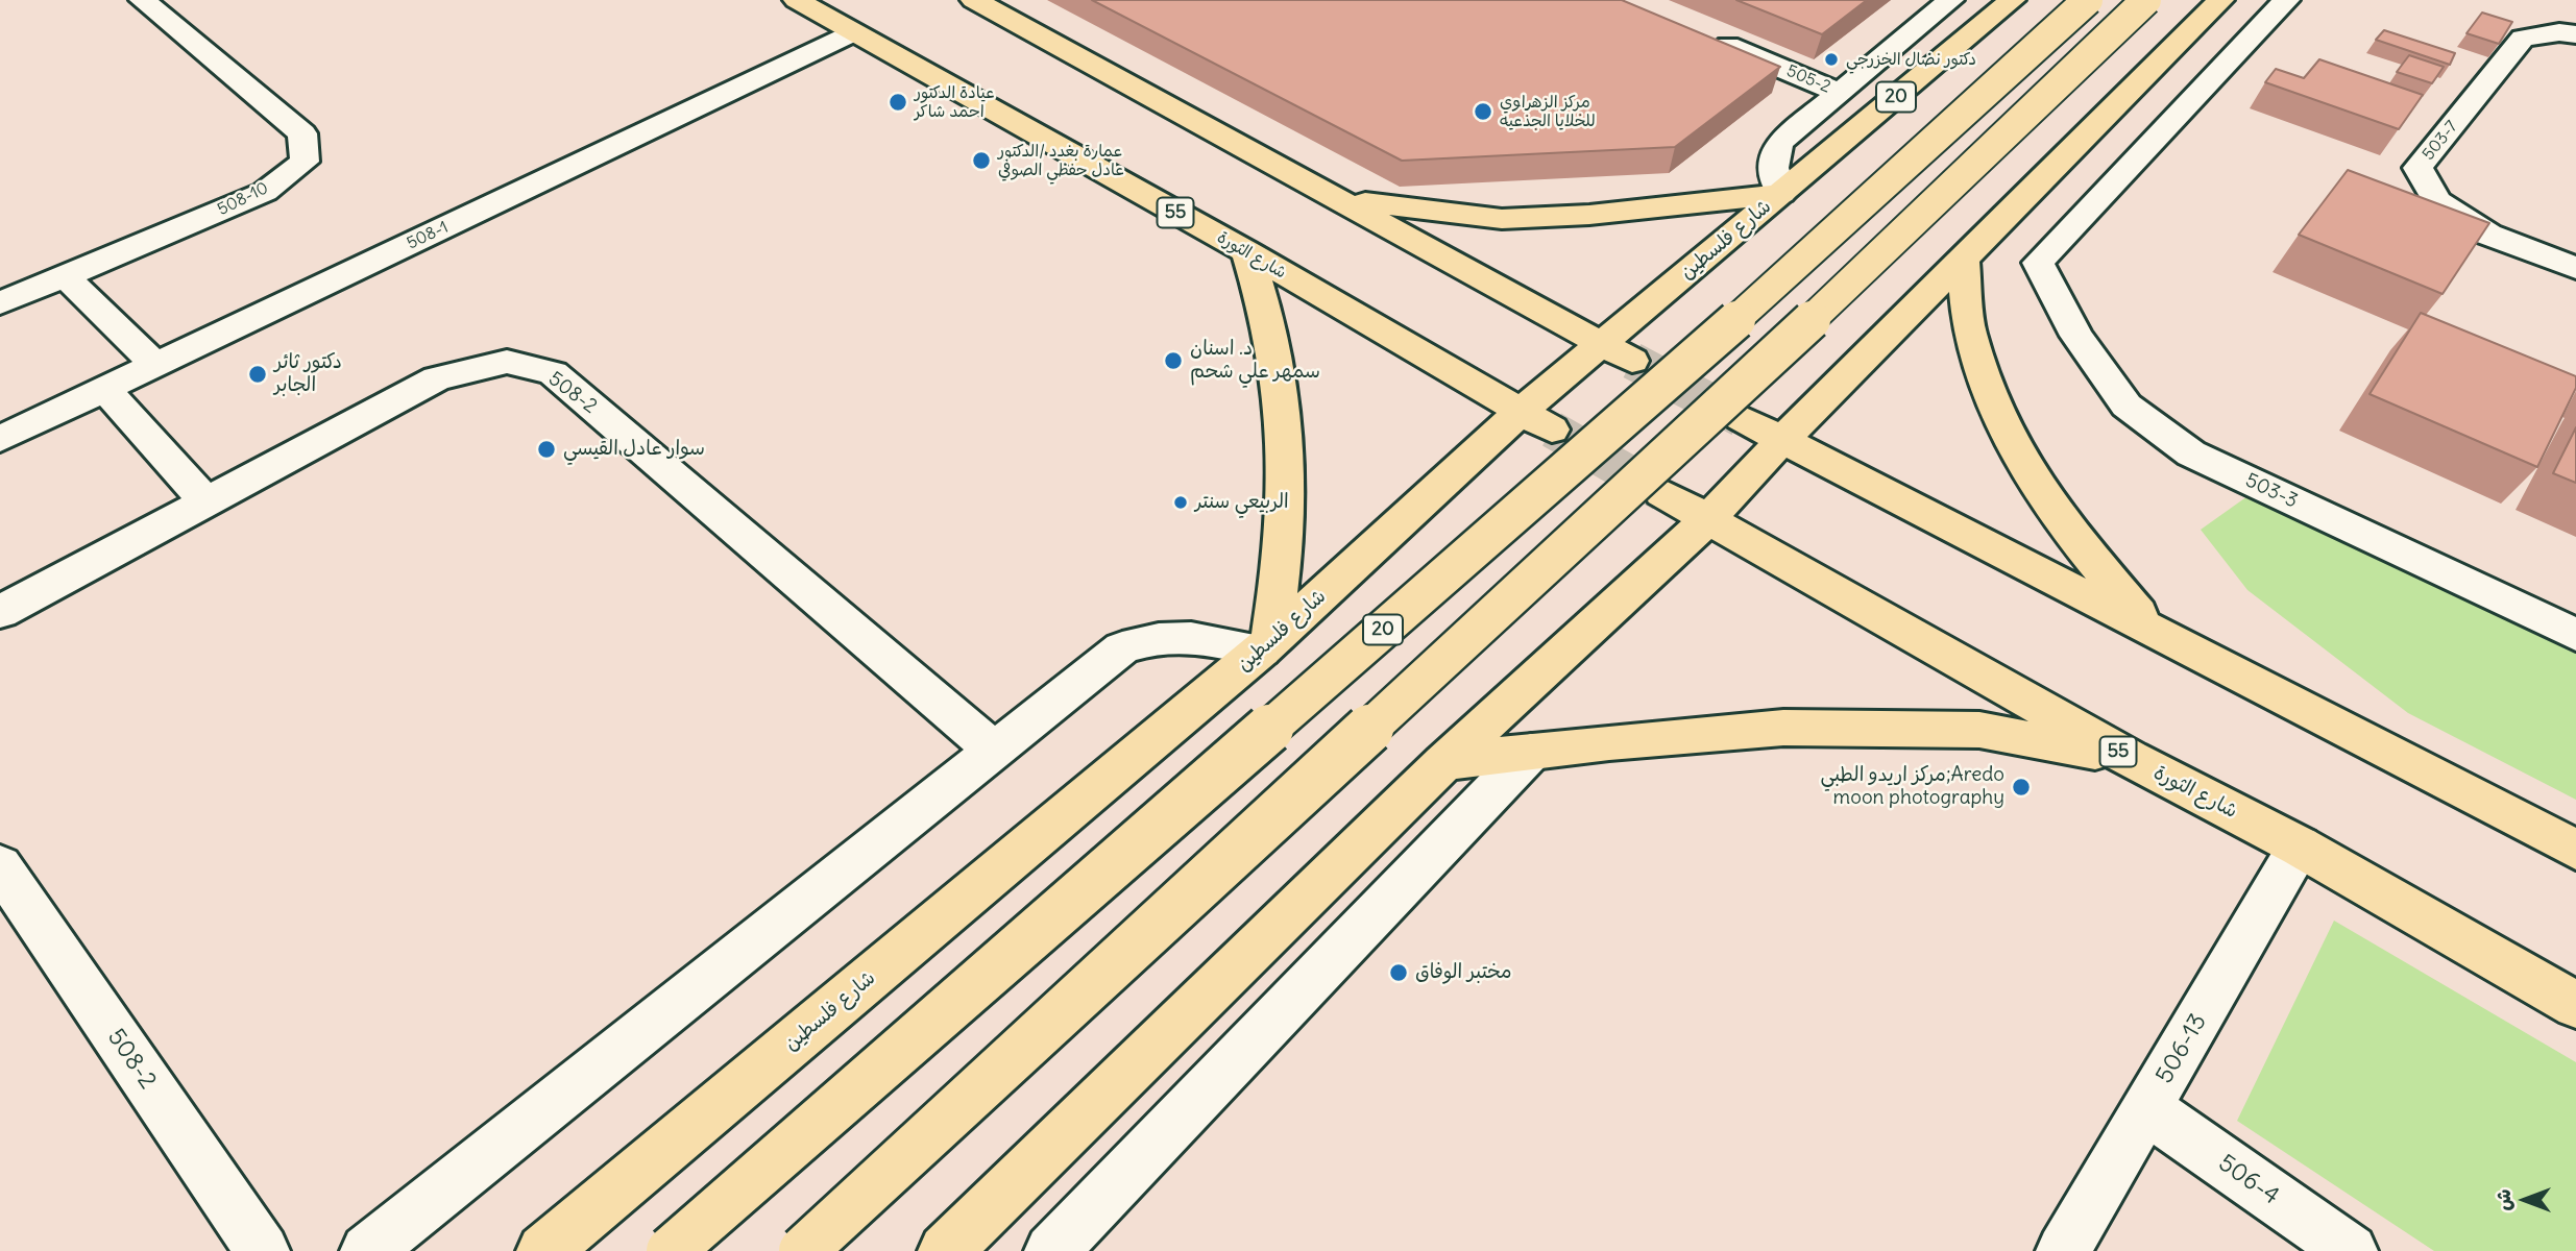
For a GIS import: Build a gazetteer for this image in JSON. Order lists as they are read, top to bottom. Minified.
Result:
{"streets":{"main road":["20","55","شارع فلسطين","شارع الثورة"],"street":["505-2","503-7","508-10","508-1","508-2","503-3","506-13","506-4"]},"crossings":[["508-1","شارع الثورة"],["شارع فلسطين","شارع الثورة"],["شارع الثورة","506-13"],["506-13","506-4"]],"places":["دكتور نضال الخزرجي","عيادة الدكتور احمد شاكر","مركز الزهراوي للخلايا الجذعيه","عمارة بغدد /الدكتور عادل حفظي الصوفي","د. اسنان سمهر علي شحم","دكتور ثائر الجابر","سوار عادل القيسي","الربيعي سنتر","مركز اريدو الطبي;Aredo moon photography","مختبر الوفاق"],"north":"left"}
